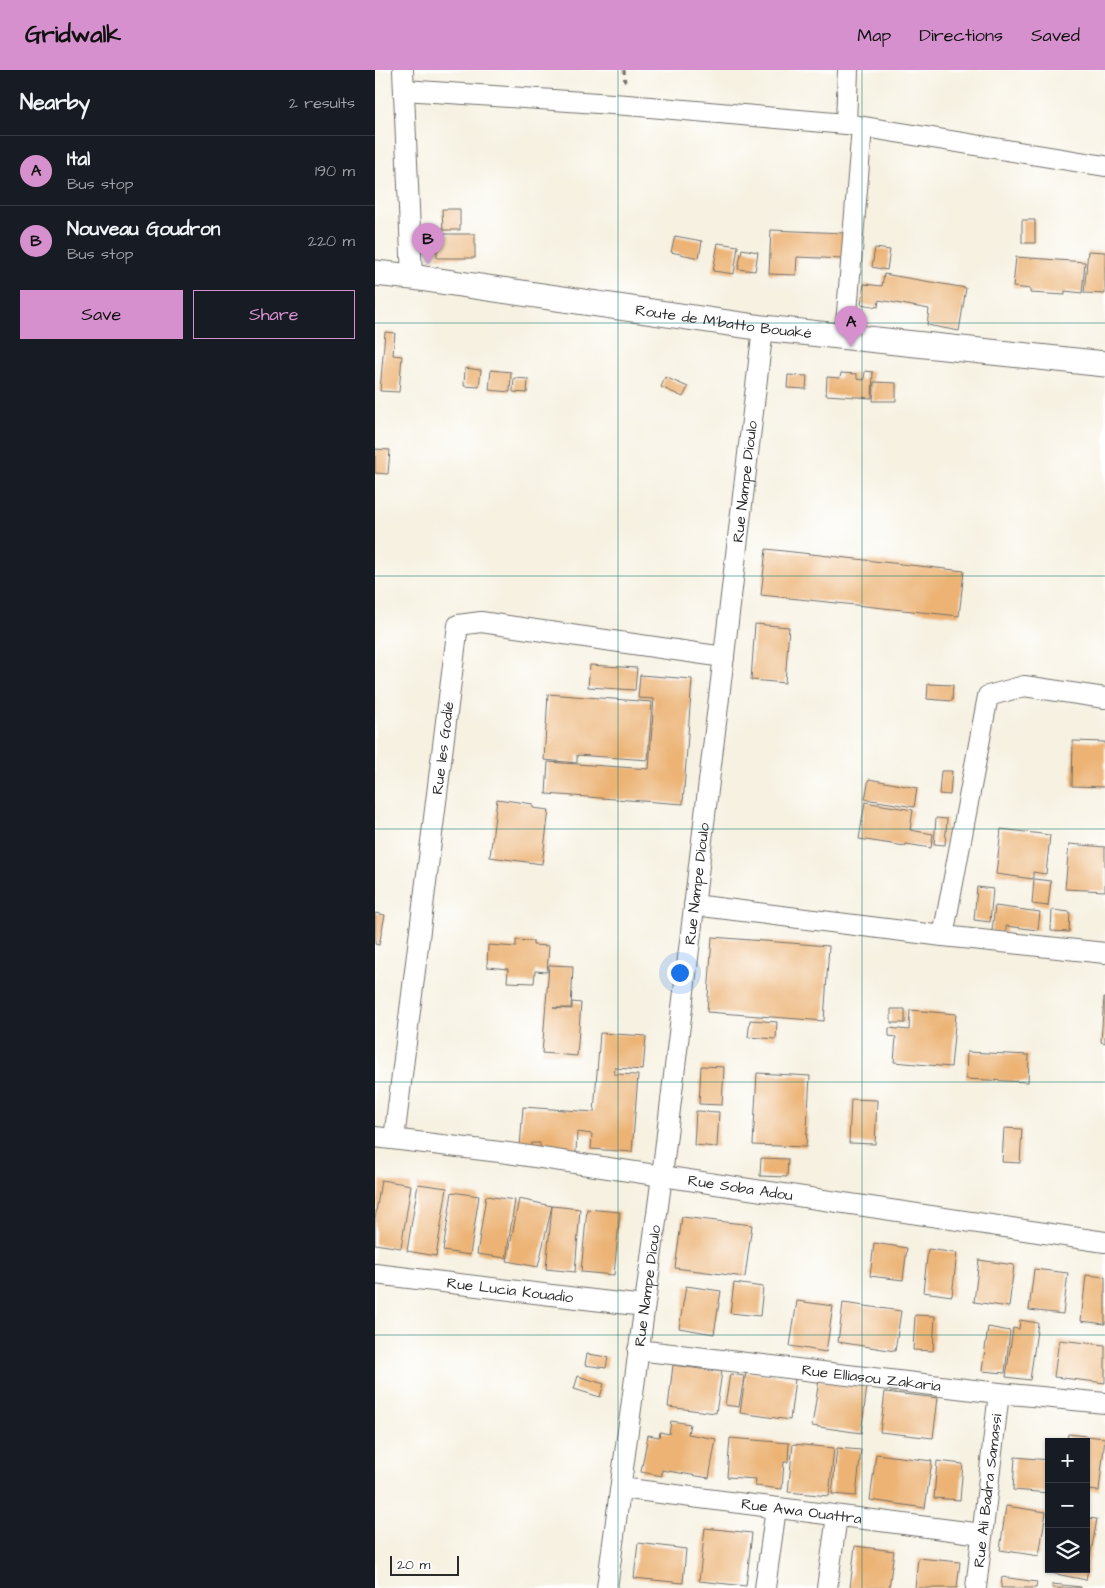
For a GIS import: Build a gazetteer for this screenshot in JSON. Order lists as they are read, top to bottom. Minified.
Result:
{"streets":{"street":["Route de M'batto Bouaké","Rue Nampe Dioulo","Rue les Godié","Rue Soba Adou","Rue Lucia Kouadio","Rue Elliasou Zakaria","Rue Ali Badra Samassi","Rue Awa Ouattra"]},"crossings":[["Route de M'batto Bouaké","Rue Nampe Dioulo"],["Rue Nampe Dioulo","Rue les Godié"],["Rue Nampe Dioulo","Rue Soba Adou"],["Rue Nampe Dioulo","Rue Lucia Kouadio"],["Rue Nampe Dioulo","Rue Elliasou Zakaria"],["Rue Nampe Dioulo","Rue Awa Ouattra"],["Rue les Godié","Rue Soba Adou"],["Rue Elliasou Zakaria","Rue Ali Badra Samassi"],["Rue Ali Badra Samassi","Rue Awa Ouattra"]],"scale_bar":"20 m","page":{"header":"Gridwalk","nav":["Map","Directions","Saved"],"heading":["Nearby","2 results"],"list":[{"mark":"A","name":"Ital","note":"Bus stop","value":"190 m"},{"mark":"B","name":"Nouveau Goudron","note":"Bus stop","value":"220 m"}],"pins":["B","A"],"buttons":["Save","Share"],"map_buttons":["+","−"],"scale":"20 m"}}
